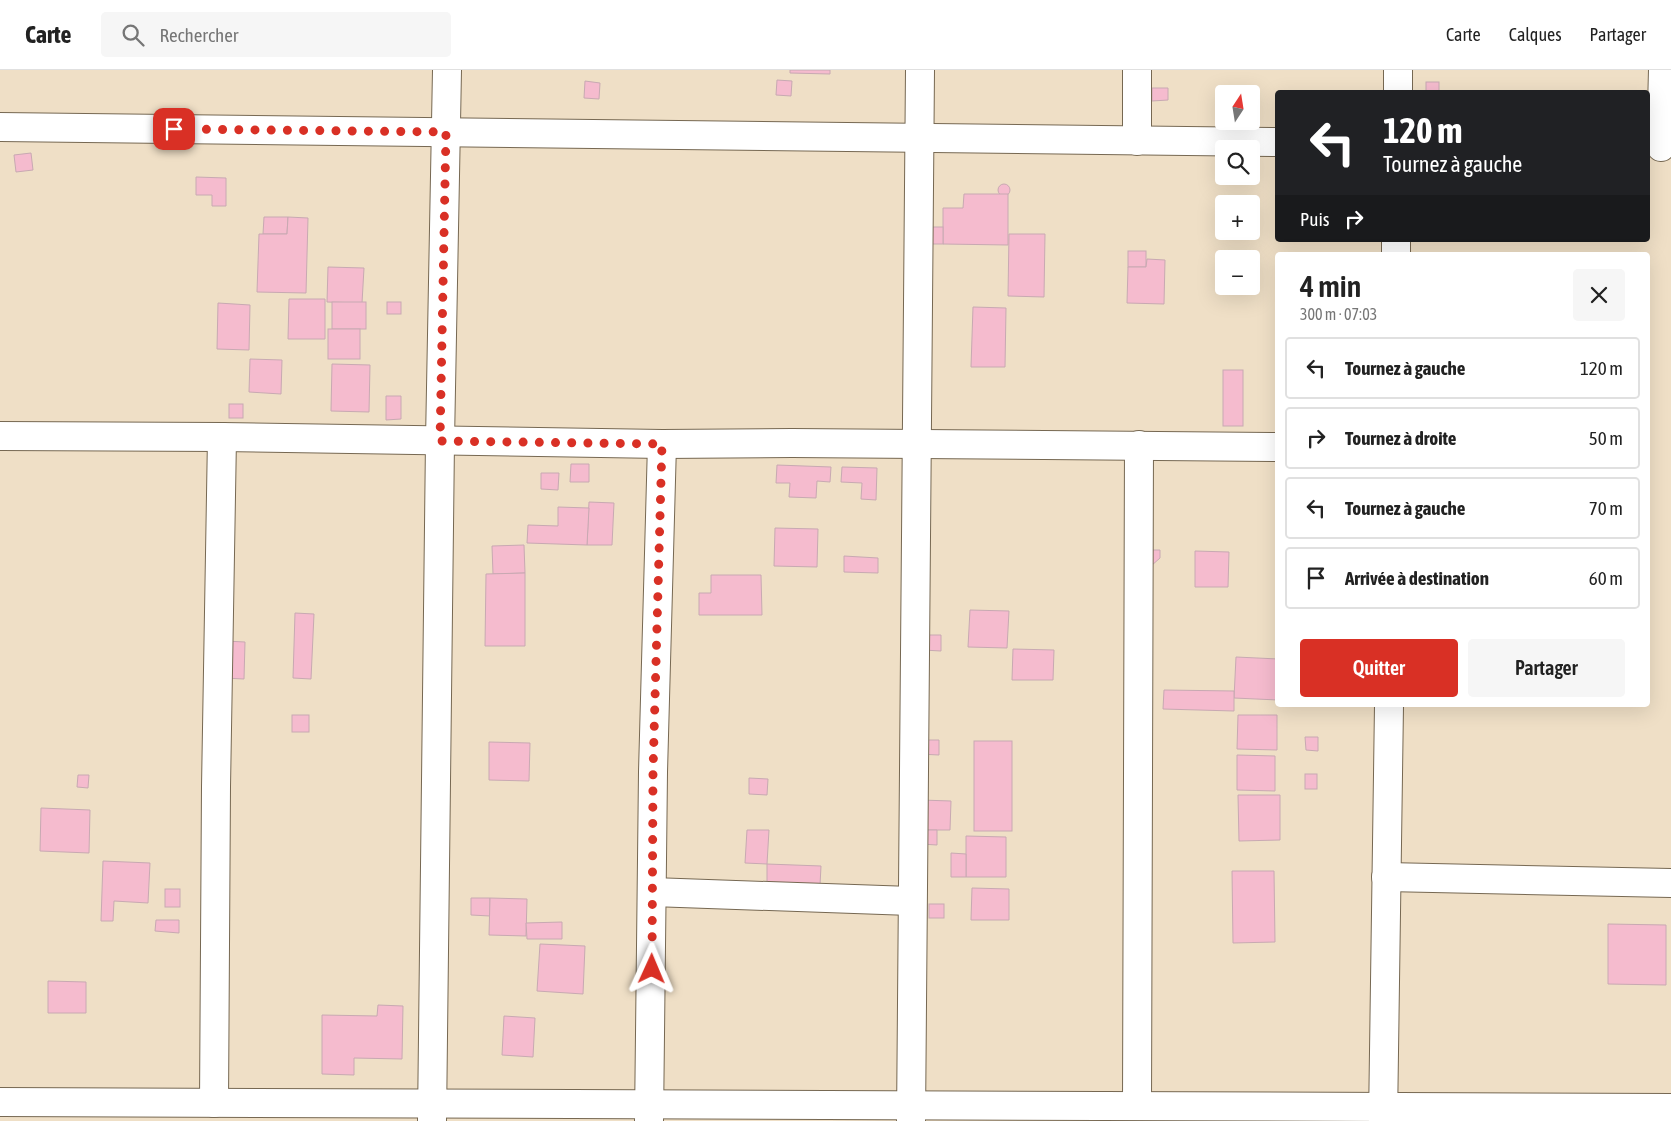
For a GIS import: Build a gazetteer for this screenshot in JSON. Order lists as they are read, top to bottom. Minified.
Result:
{"north":"top","page":{"header":"Carte","search":"Rechercher","nav":["Carte","Calques","Partager"],"map_buttons":["+","−"],"turn":["120 m","Tournez à gauche"],"then":"Puis","heading":["4 min","300 m · 07:03"],"list":[{"name":"Tournez à gauche","value":"120 m"},{"name":"Tournez à droite","value":"50 m"},{"name":"Tournez à gauche","value":"70 m"},{"name":"Arrivée à destination","value":"60 m"}],"buttons":["Quitter","Partager"]}}
